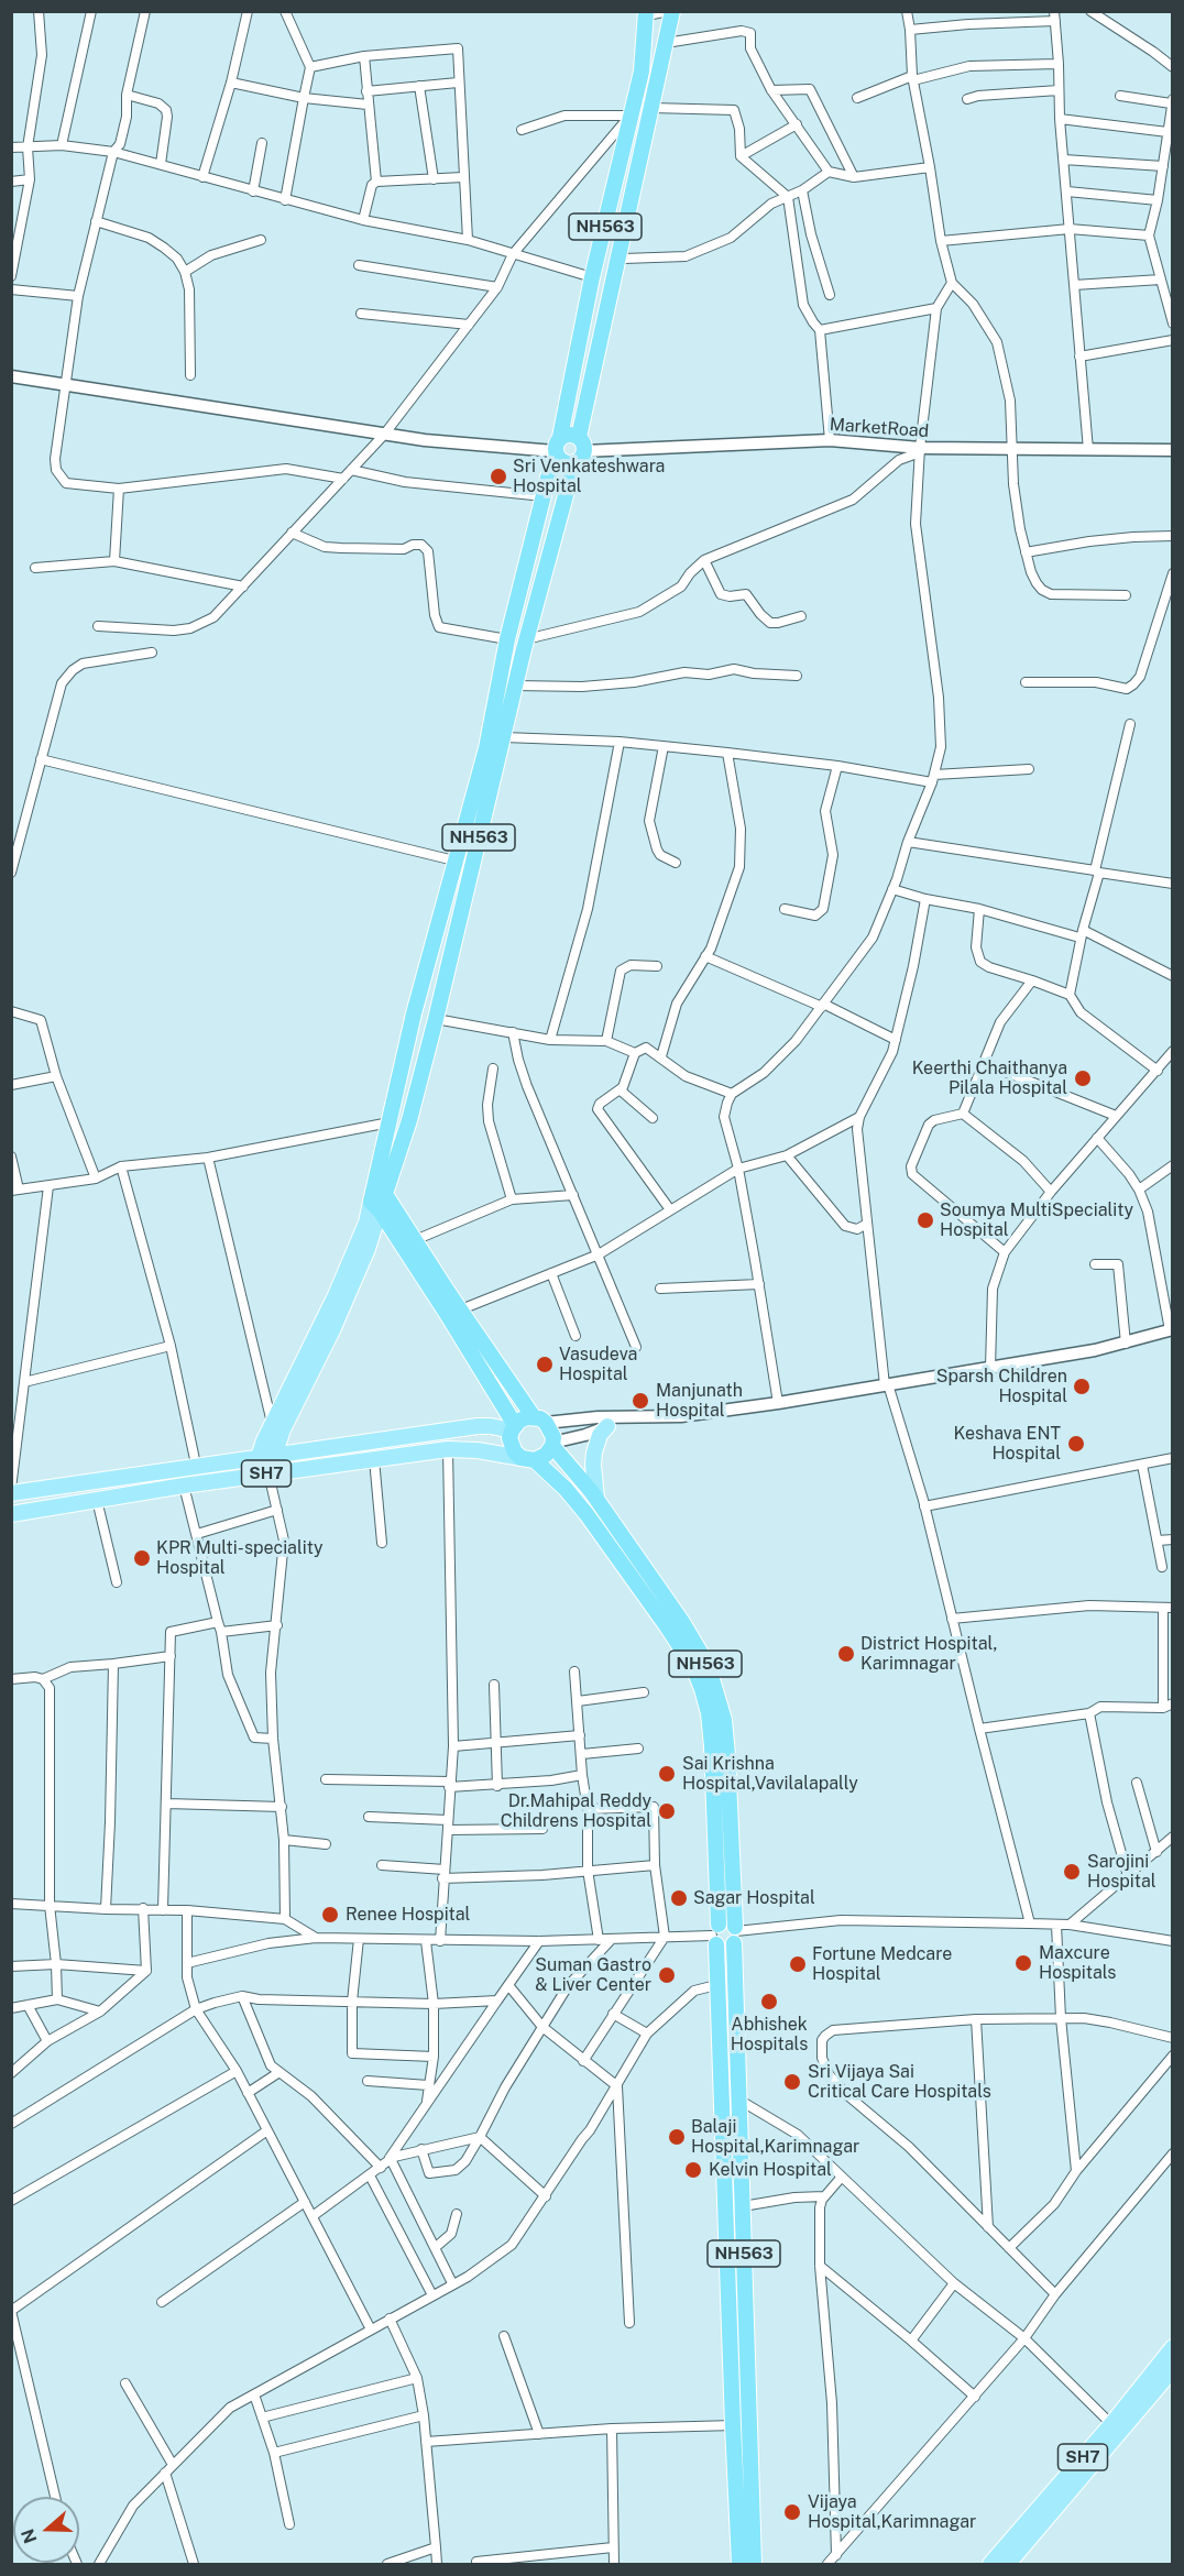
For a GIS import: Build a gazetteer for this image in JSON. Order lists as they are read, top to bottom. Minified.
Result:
{"streets":{"highway":["NH563"],"main road":["SH7"],"street":["MarketRoad"]},"crossings":[["NH563","MarketRoad"],["NH563","SH7"]],"places":["Sri Venkateshwara Hospital","Keerthi Chaithanya Pilala Hospital","Soumya MultiSpeciality Hospital","Vasudeva Hospital","Sparsh Children Hospital","Manjunath Hospital","Keshava ENT Hospital","KPR Multi-speciality Hospital","District Hospital, Karimnagar","Sai Krishna Hospital,Vavilalapally","Dr.Mahipal Reddy Childrens Hospital","Sarojini Hospital","Sagar Hospital","Renee Hospital","Maxcure Hospitals","Fortune Medcare Hospital","Suman Gastro & Liver Center","Abhishek Hospitals","Sri Vijaya Sai Critical Care Hospitals","Balaji Hospital,Karimnagar","Kelvin Hospital","Vijaya Hospital,Karimnagar"],"north":"left"}
